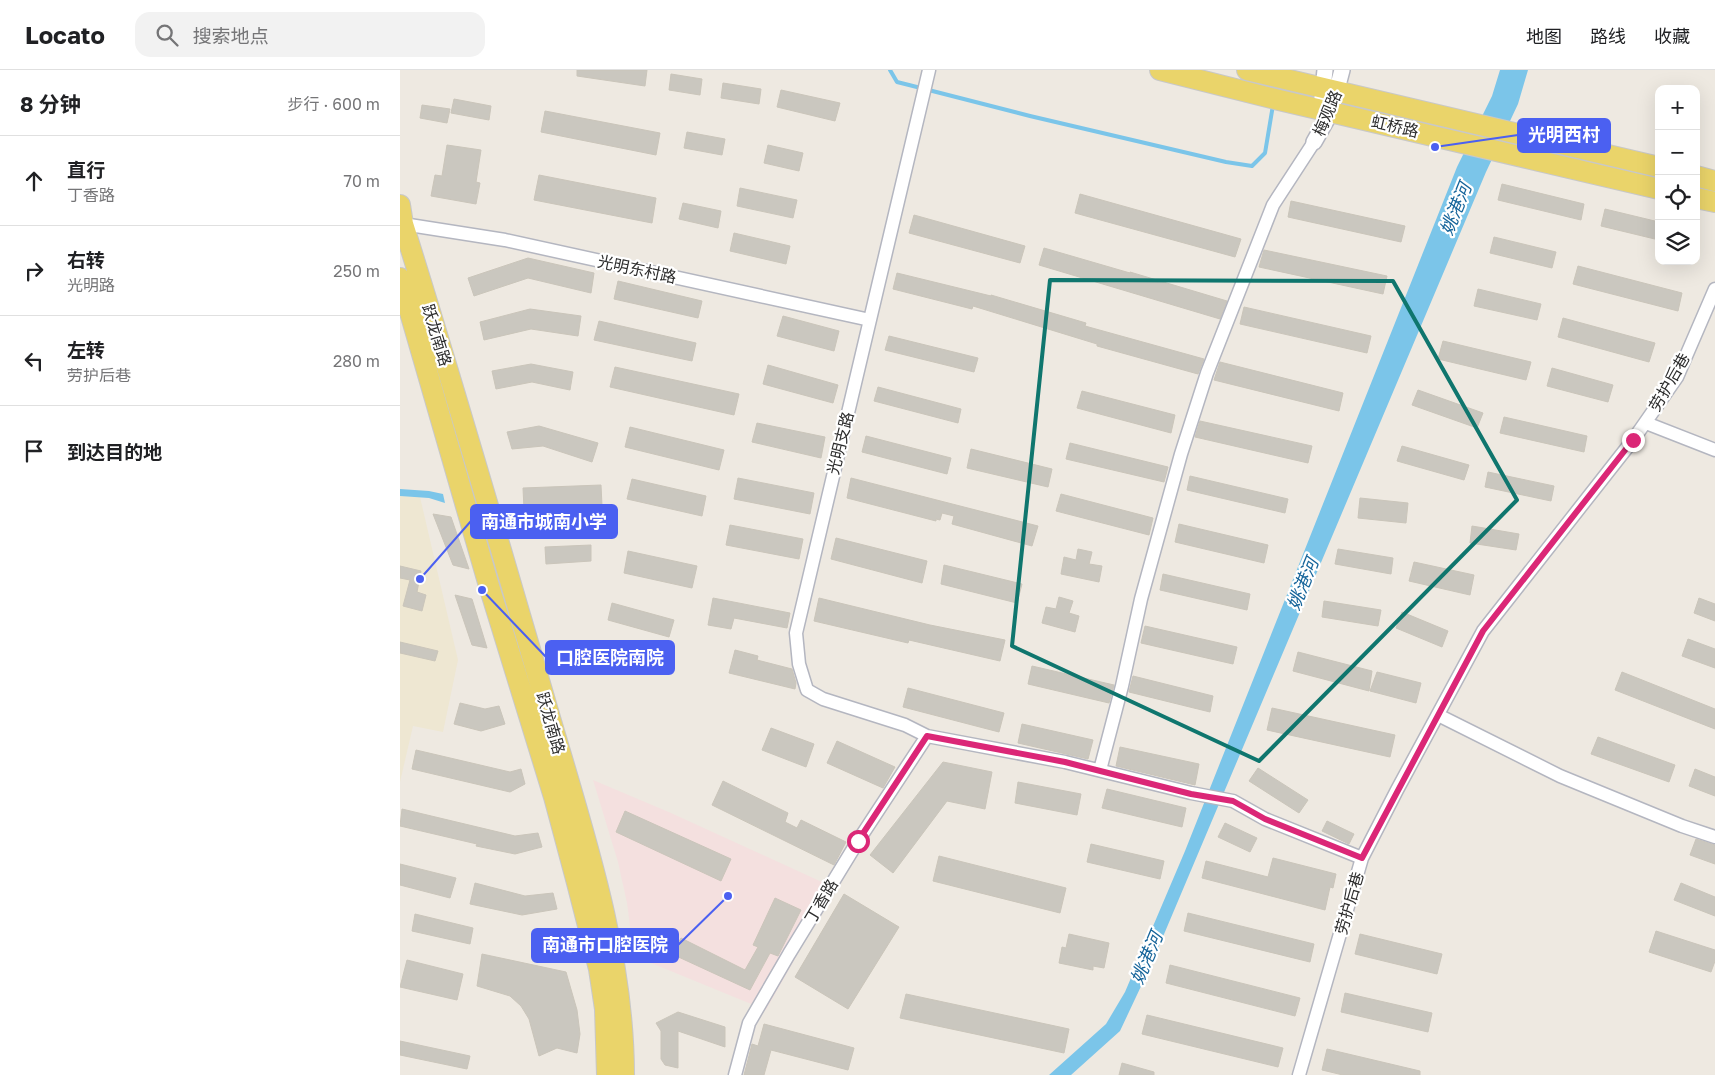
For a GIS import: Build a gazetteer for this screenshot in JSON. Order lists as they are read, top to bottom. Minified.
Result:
{"streets":{"main road":["虹桥路","跃龙南路"],"street":["梅观路","光明东村路","劳护后巷","光明支路","丁香路"]},"crossings":[["梅观路","虹桥路"],["光明东村路","跃龙南路"],["光明东村路","光明支路"],["光明支路","丁香路"]],"water":["姚港河"],"places":["光明西村","南通市城南小学","口腔医院南院","南通市口腔医院"],"page":{"header":"Locato","search":"搜索地点","nav":["地图","路线","收藏"],"heading":["8 分钟","步行 · 600 m"],"map_buttons":["+","−"],"list":[["直行","丁香路","70 m"],["右转","光明路","250 m"],["左转","劳护后巷","280 m"],"到达目的地"]}}
